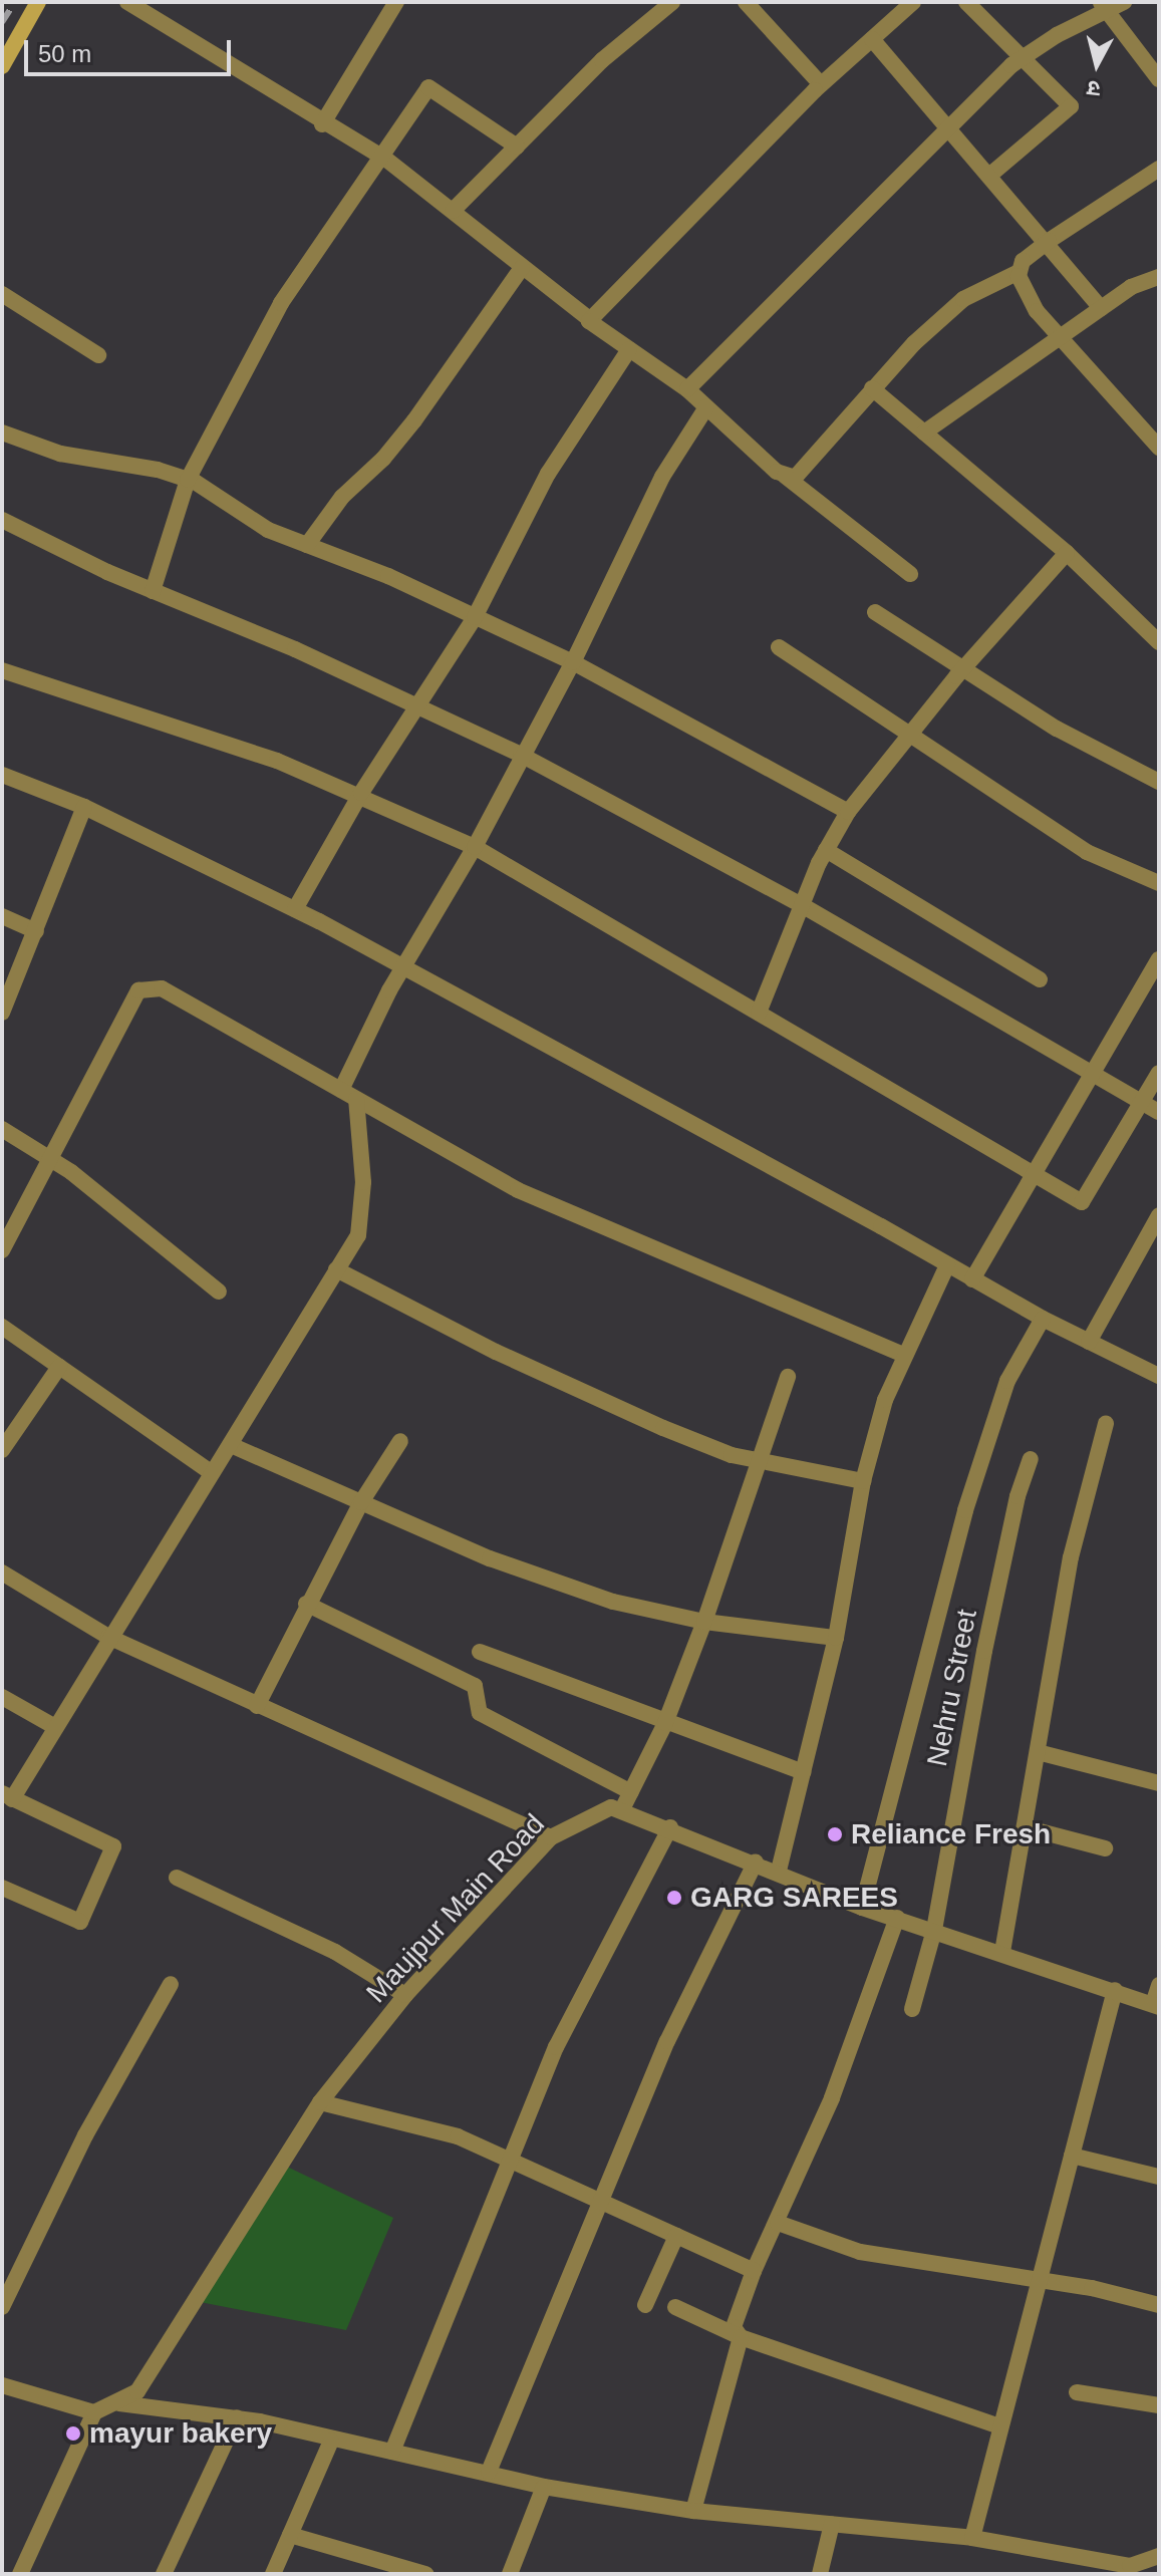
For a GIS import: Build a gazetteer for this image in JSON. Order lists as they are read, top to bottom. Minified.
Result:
{"streets":{"street":["Nehru Street","Maujpur Main Road"]},"places":["Reliance Fresh","GARG SAREES","mayur bakery"],"scale_bar":"50 m","north":"bottom"}
